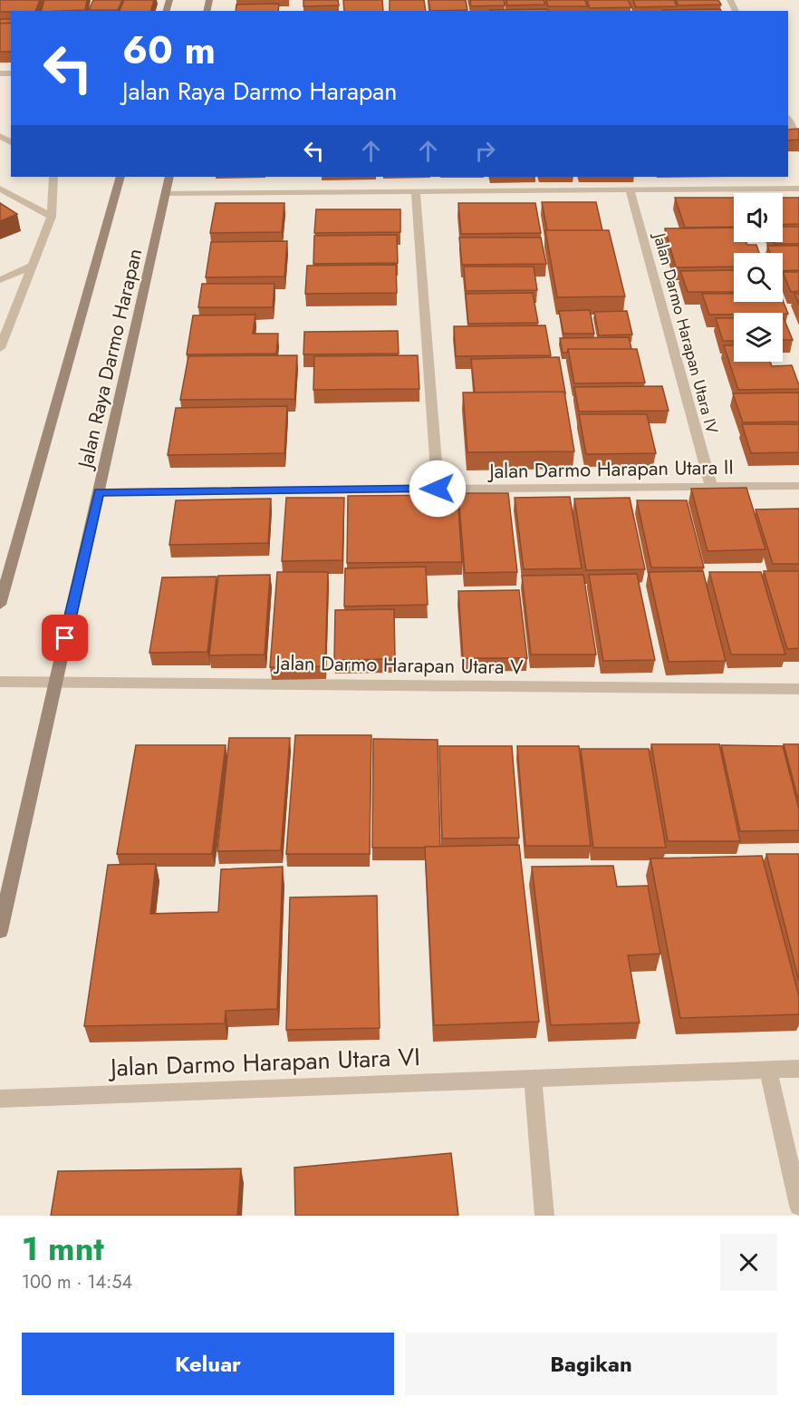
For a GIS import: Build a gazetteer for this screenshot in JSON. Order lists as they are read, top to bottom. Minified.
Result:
{"streets":{"street":["Jalan Darmo Harapan Utara IV","Jalan Raya Darmo Harapan","Jalan Darmo Harapan Utara II","Jalan Darmo Harapan Utara V","Jalan Darmo Harapan Utara VI"]},"crossings":[["Jalan Darmo Harapan Utara IV","Jalan Darmo Harapan Utara II"],["Jalan Raya Darmo Harapan","Jalan Darmo Harapan Utara II"],["Jalan Raya Darmo Harapan","Jalan Darmo Harapan Utara V"]],"page":{"turn":["60 m","Jalan Raya Darmo Harapan"],"heading":["1 mnt","100 m · 14:54"],"buttons":["Keluar","Bagikan"]}}
